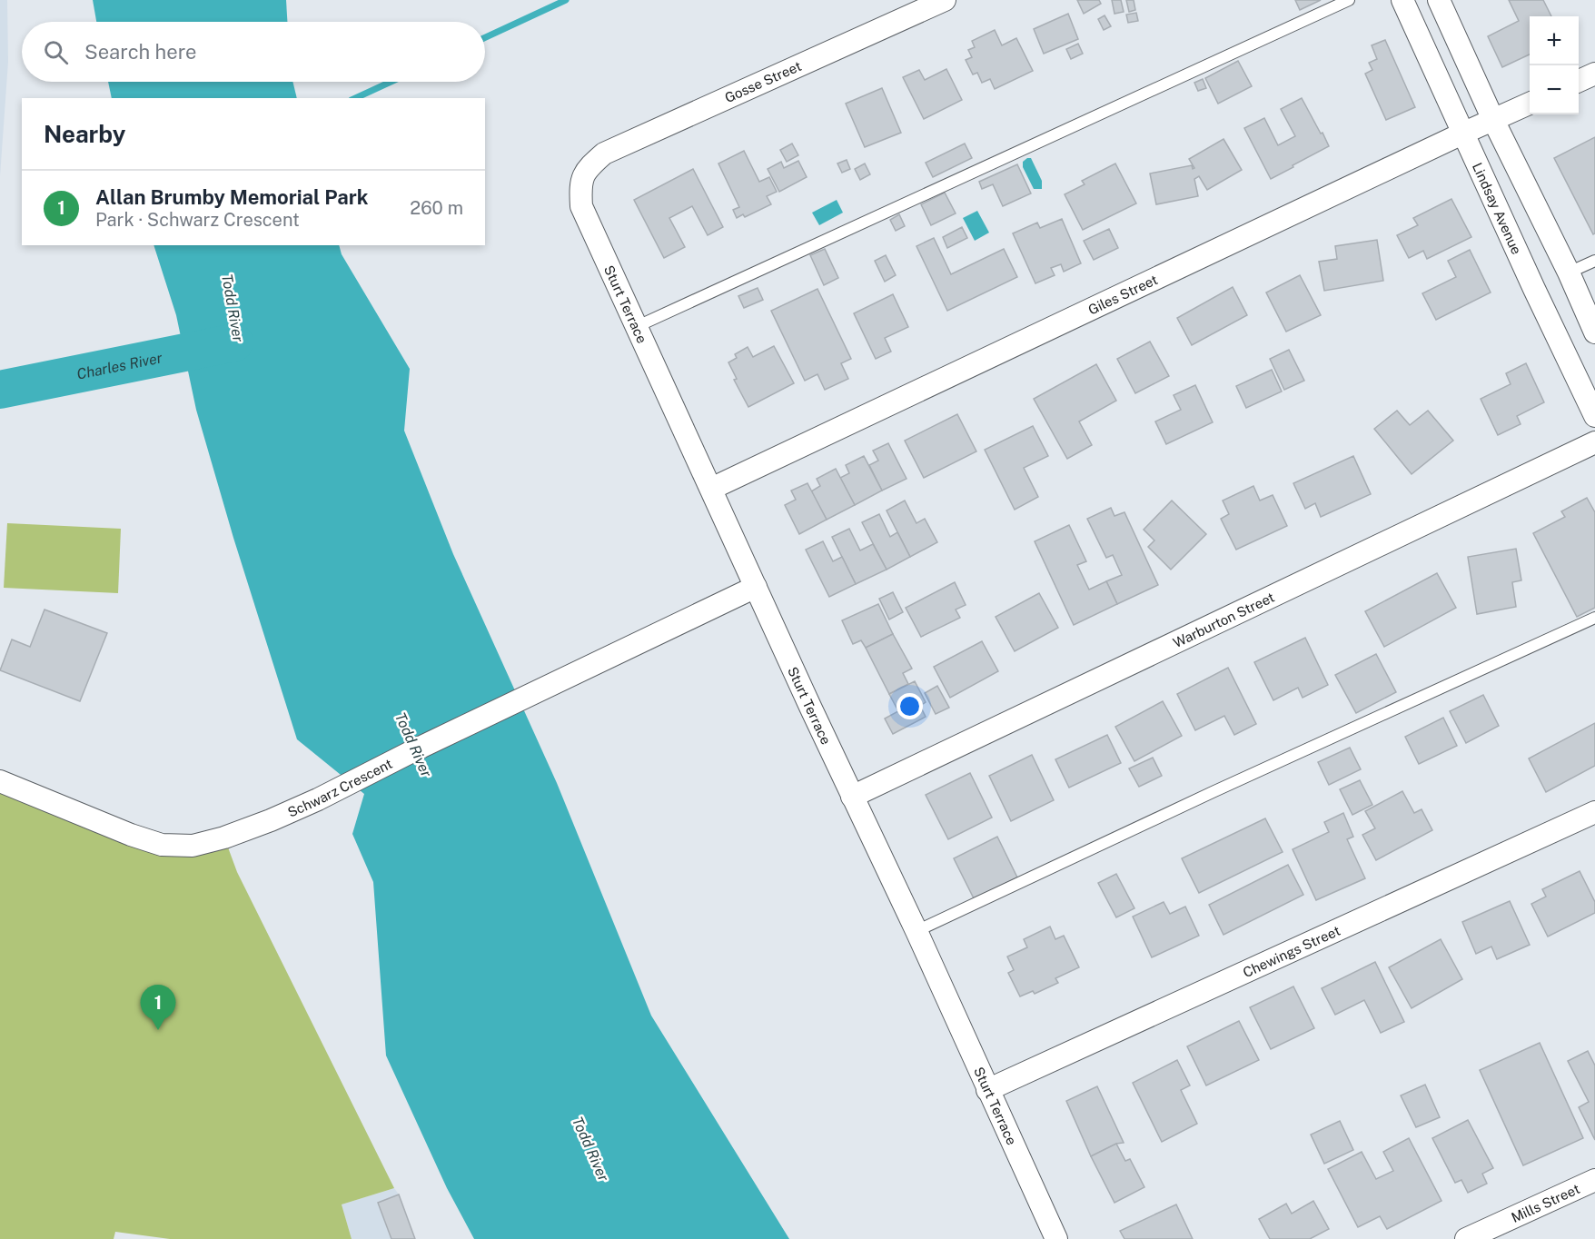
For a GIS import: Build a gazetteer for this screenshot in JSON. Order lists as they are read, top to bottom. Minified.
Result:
{"streets":{"street":["Gosse Street","Lindsay Avenue","Giles Street","Sturt Terrace","Warburton Street","Schwarz Crescent","Chewings Street","Mills Street"]},"crossings":[["Gosse Street","Sturt Terrace"],["Lindsay Avenue","Giles Street"],["Giles Street","Sturt Terrace"],["Sturt Terrace","Warburton Street"],["Sturt Terrace","Schwarz Crescent"],["Sturt Terrace","Chewings Street"]],"water":["Todd River","Charles River"],"page":{"map_buttons":["+","−"],"search":"Search here","heading":"Nearby","list":[{"mark":"1","name":"Allan Brumby Memorial Park","note":"Park · Schwarz Crescent","value":"260 m"}],"pins":"1"}}
